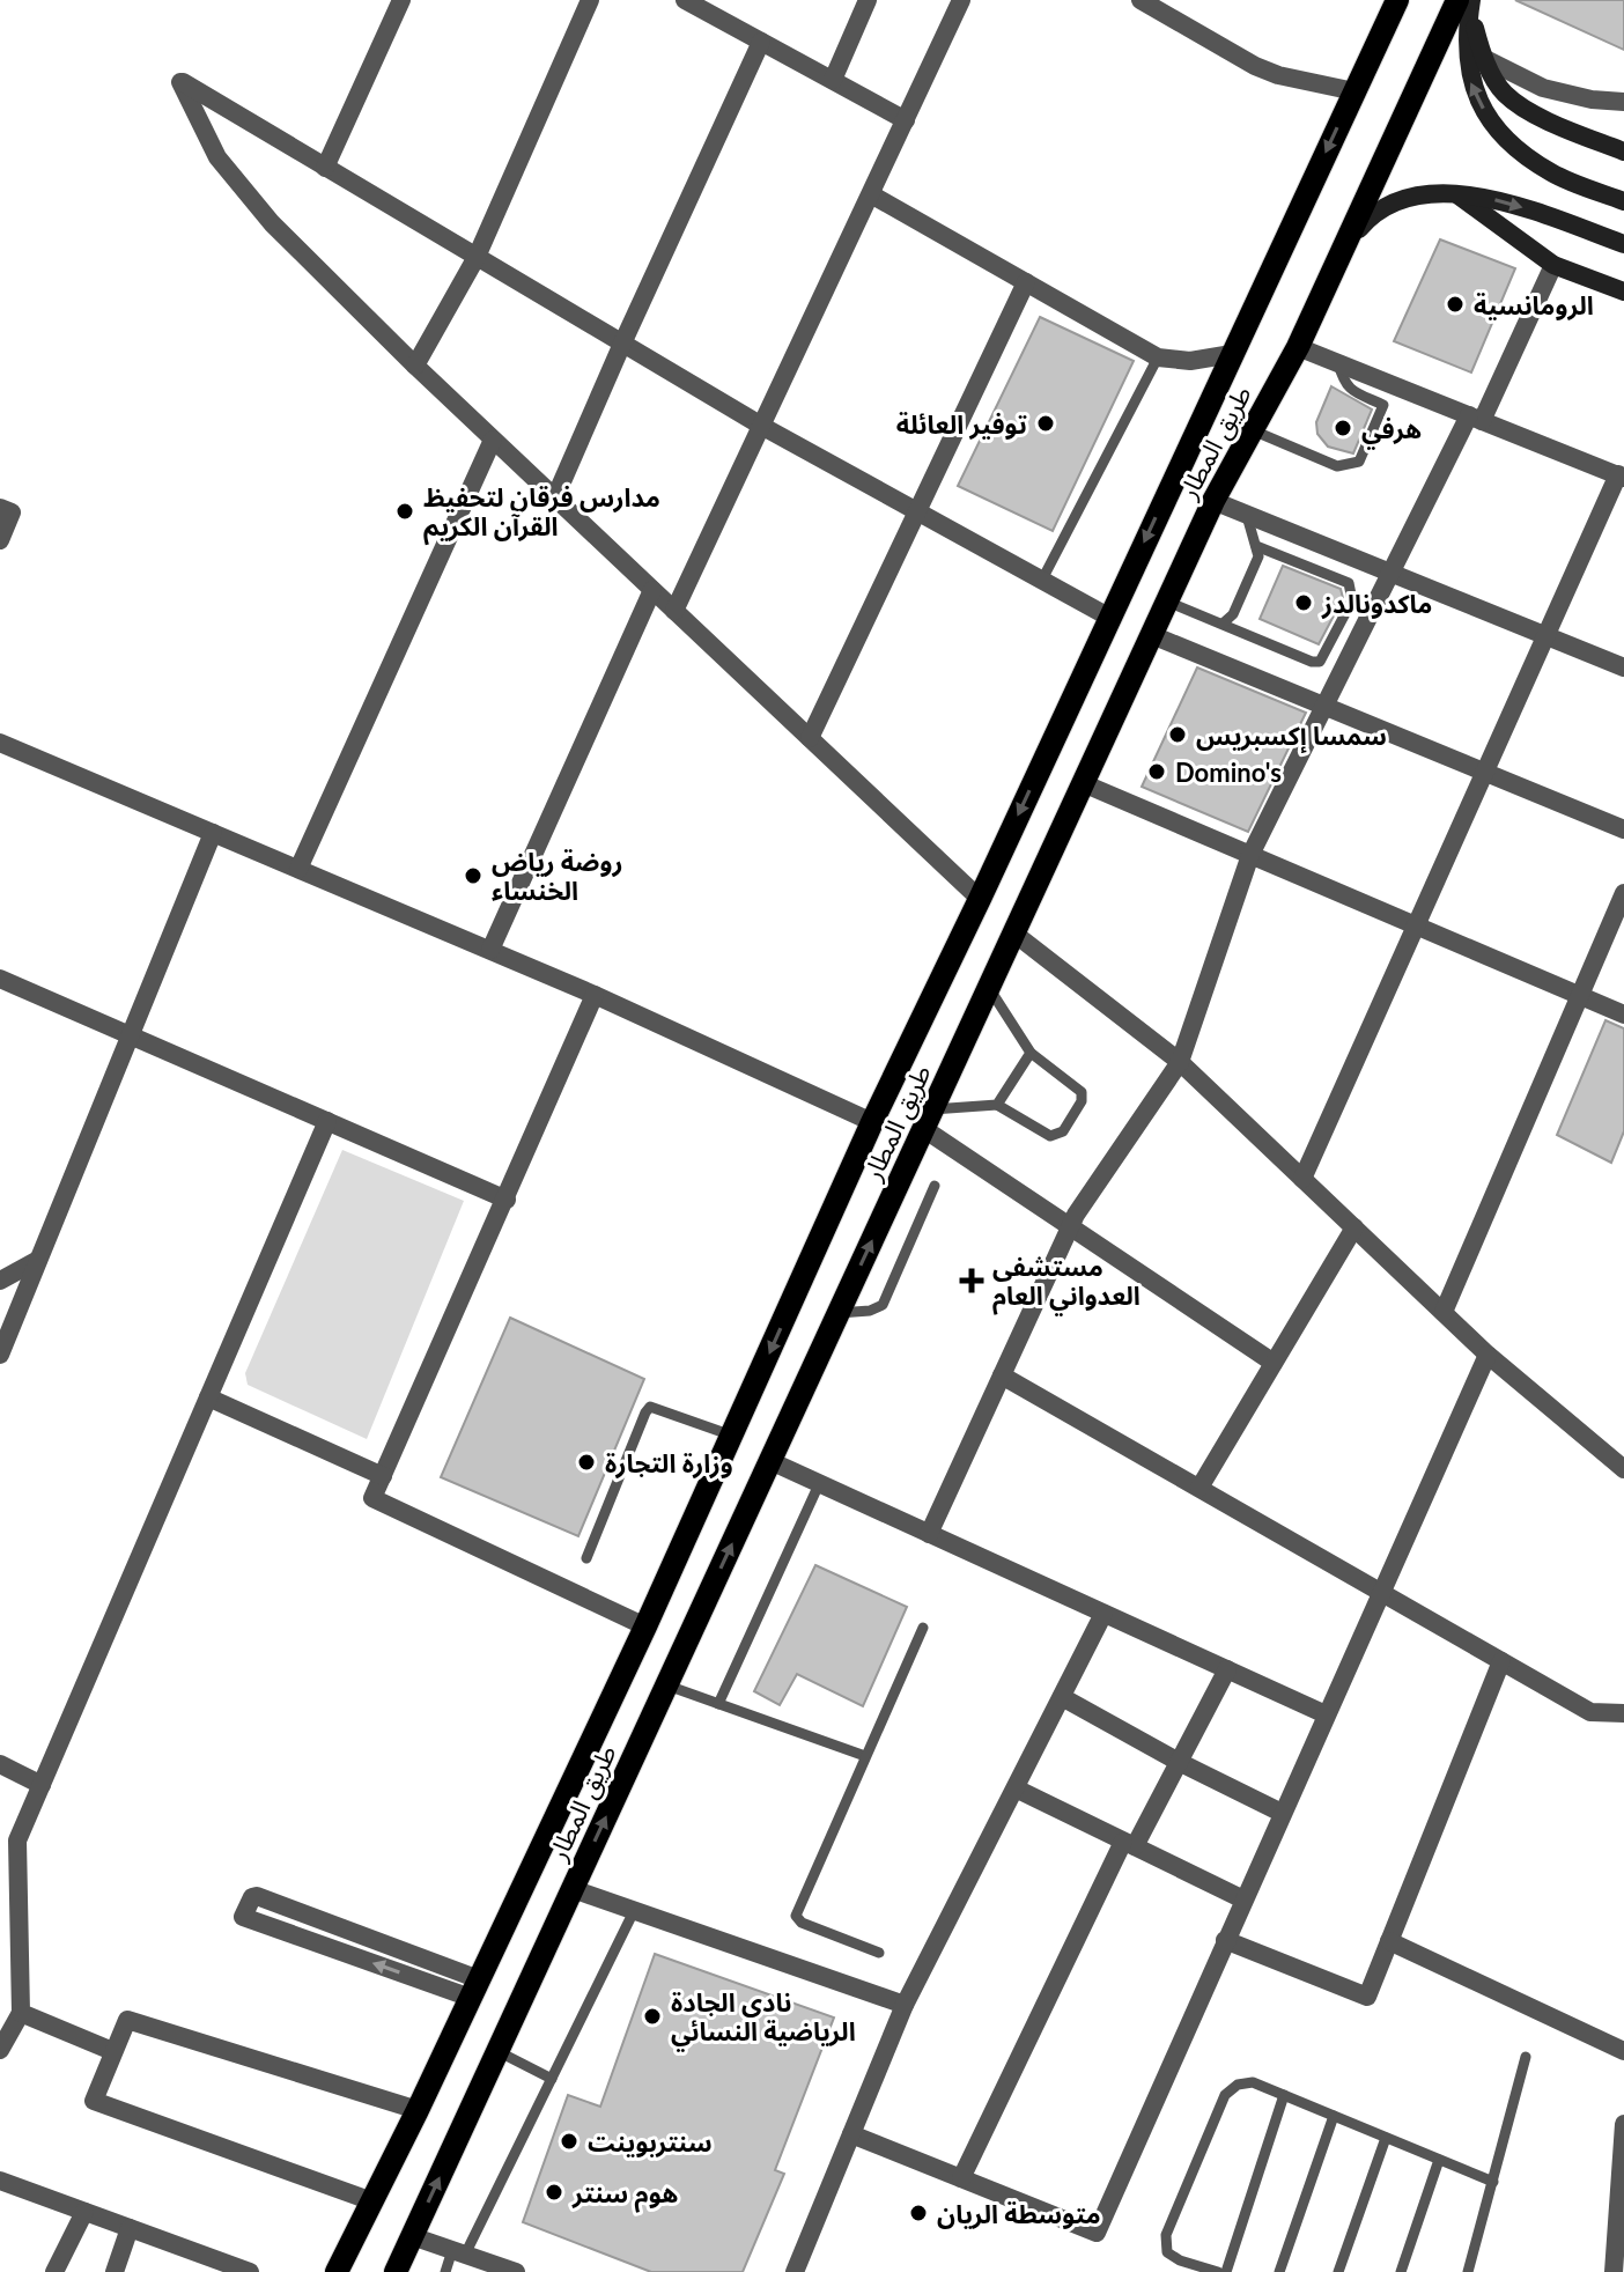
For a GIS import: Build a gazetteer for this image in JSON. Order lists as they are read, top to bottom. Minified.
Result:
{"streets":{"main road":["طريق المطار"]},"places":{"other":["الرومانسية","توفير العائلة","هرفي","مدارس فرقان لتحفيظ القرآن الكريم","ماكدونالدز","سمسا إكسبريس","Domino's","روضة رياض الخنساء","وزارة التجارة","نادي الجادة الرياضية النسائي","سنتربوينت","هوم سنتر","متوسطة الريان"],"health":["مستشفى العدواني العام"]}}
